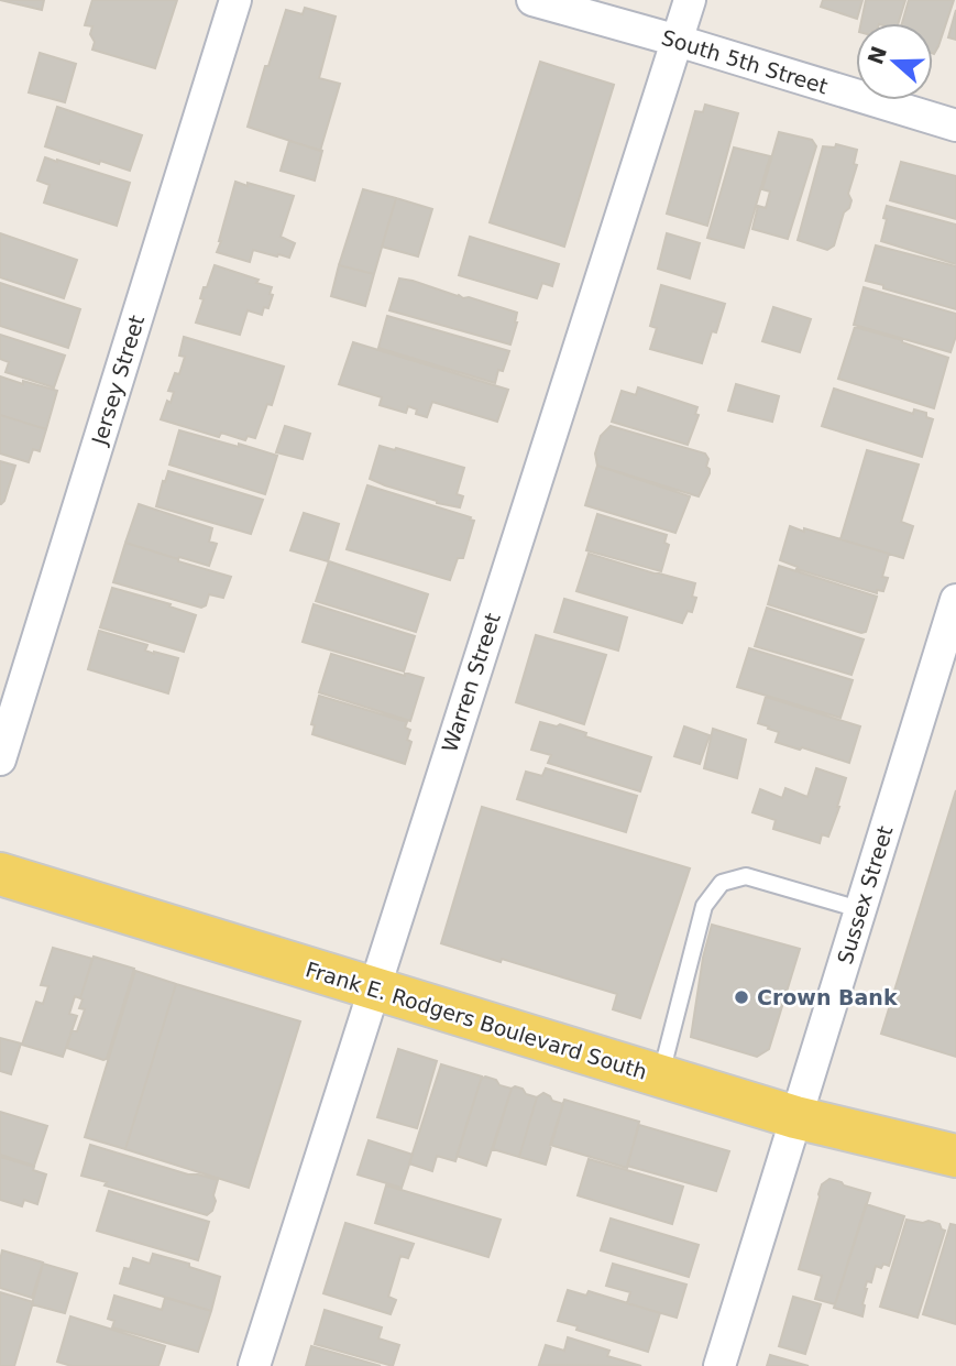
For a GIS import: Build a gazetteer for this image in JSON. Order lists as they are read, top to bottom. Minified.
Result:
{"streets":{"main road":["Frank E. Rodgers Boulevard South"],"street":["South 5th Street","Jersey Street","Warren Street","Sussex Street"]},"crossings":[["South 5th Street","Warren Street"],["Warren Street","Frank E. Rodgers Boulevard South"],["Sussex Street","Frank E. Rodgers Boulevard South"]],"places":["Crown Bank"],"north":"left"}
